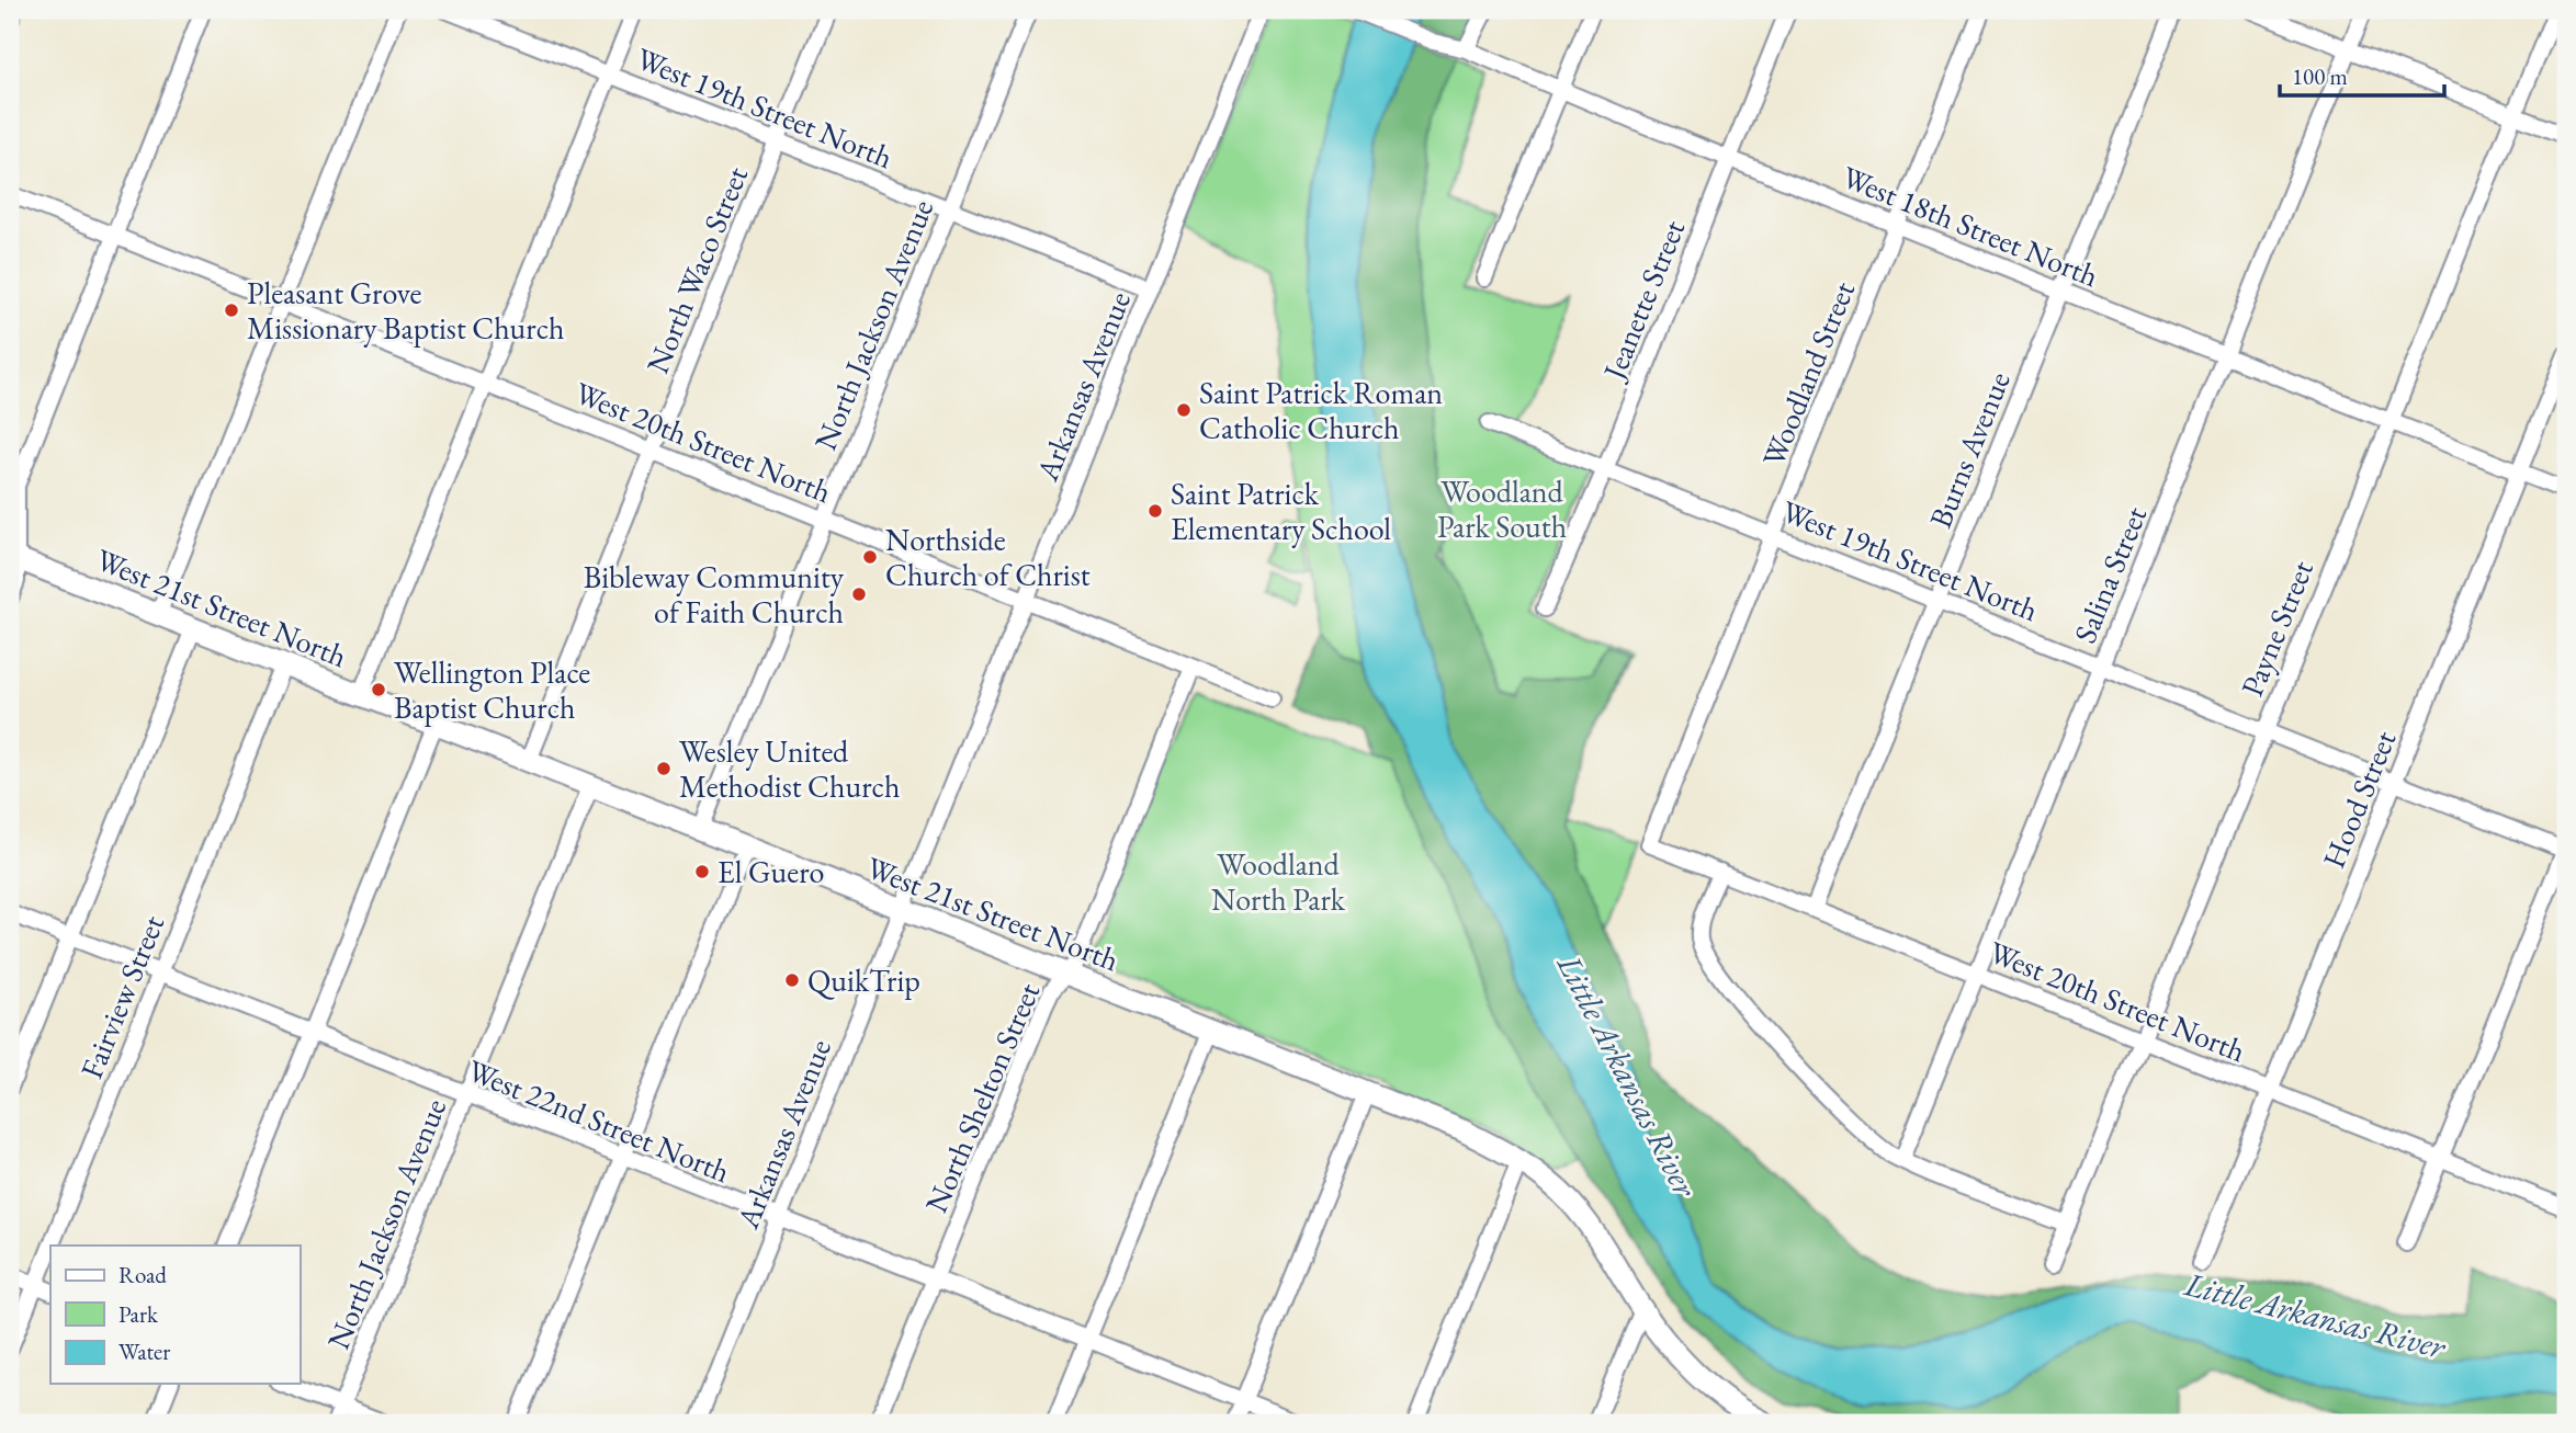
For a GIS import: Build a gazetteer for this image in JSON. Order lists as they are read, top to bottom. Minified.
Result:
{"streets":{"main road":["West 21st Street North"],"street":["West 19th Street North","West 18th Street North","North Waco Street","Jeanette Street","North Jackson Avenue","Woodland Street","Arkansas Avenue","West 20th Street North","Burns Avenue","Salina Street","Payne Street","Hood Street","Fairview Street","North Shelton Street","West 22nd Street North"]},"crossings":[["West 19th Street North","North Waco Street"],["West 19th Street North","Jeanette Street"],["West 19th Street North","North Jackson Avenue"],["West 19th Street North","Woodland Street"],["West 19th Street North","Arkansas Avenue"],["West 19th Street North","Burns Avenue"],["West 19th Street North","Salina Street"],["West 19th Street North","Payne Street"],["West 19th Street North","Hood Street"],["West 18th Street North","Jeanette Street"],["West 18th Street North","Woodland Street"],["West 18th Street North","Burns Avenue"],["West 18th Street North","Salina Street"],["West 18th Street North","Payne Street"],["West 18th Street North","Hood Street"],["North Waco Street","West 20th Street North"],["North Waco Street","West 21st Street North"],["North Jackson Avenue","West 20th Street North"],["North Jackson Avenue","West 21st Street North"],["North Jackson Avenue","West 22nd Street North"],["Woodland Street","West 20th Street North"],["Arkansas Avenue","West 20th Street North"],["Arkansas Avenue","West 21st Street North"],["Arkansas Avenue","West 22nd Street North"],["West 20th Street North","Burns Avenue"],["West 20th Street North","Salina Street"],["West 20th Street North","Payne Street"],["West 20th Street North","Hood Street"],["West 20th Street North","North Shelton Street"],["West 21st Street North","Fairview Street"],["West 21st Street North","North Shelton Street"],["Fairview Street","West 22nd Street North"],["North Shelton Street","West 22nd Street North"]],"water":["Little Arkansas River"],"parks":["Woodland Park South","Woodland North Park"],"places":["Pleasant Grove Missionary Baptist Church","Saint Patrick Roman Catholic Church","Saint Patrick Elementary School","Northside Church of Christ","Bibleway Community of Faith Church","Wellington Place Baptist Church","Wesley United Methodist Church","El Guero","QuikTrip"],"legend":["Road","Park","Water"],"scale_bar":"100 m"}
